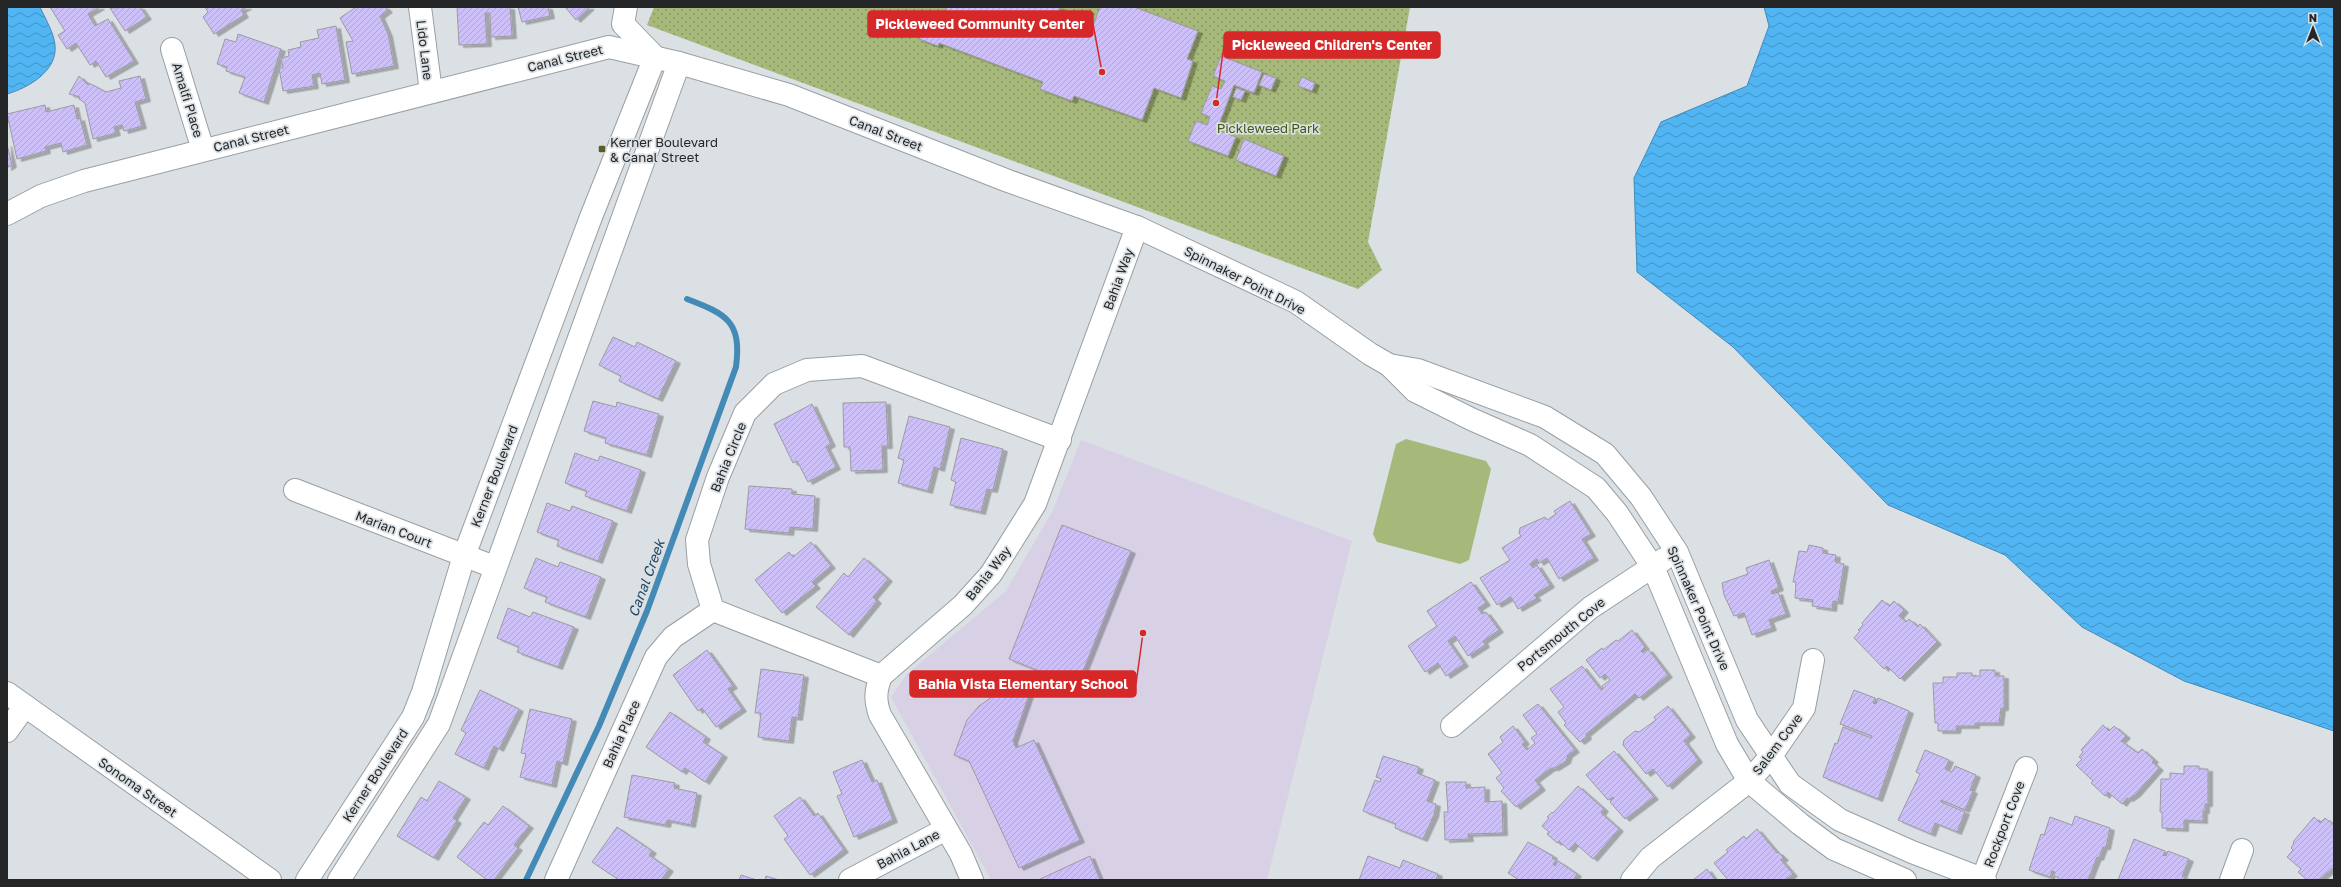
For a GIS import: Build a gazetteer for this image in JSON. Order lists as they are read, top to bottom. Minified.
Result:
{"streets":{"street":["Lido Lane","Canal Street","Amalfi Place","Bahia Way","Spinnaker Point Drive","Bahia Circle","Kerner Boulevard","Marian Court","Portsmouth Cove","Bahia Place","Salem Cove","Sonoma Street","Rockport Cove","Bahia Lane"]},"crossings":[["Lido Lane","Canal Street"],["Canal Street","Amalfi Place"],["Canal Street","Bahia Way"],["Canal Street","Spinnaker Point Drive"],["Canal Street","Kerner Boulevard"],["Bahia Way","Spinnaker Point Drive"],["Bahia Way","Bahia Circle"],["Spinnaker Point Drive","Portsmouth Cove"],["Spinnaker Point Drive","Salem Cove"],["Spinnaker Point Drive","Rockport Cove"],["Bahia Circle","Bahia Place"],["Kerner Boulevard","Marian Court"]],"water":["Canal Creek"],"parks":["Pickleweed Park"],"places":{"other":["Pickleweed Community Center","Pickleweed Children's Center","Bahia Vista Elementary School"],"transit":["Kerner Boulevard & Canal Street"]},"north":"top"}
